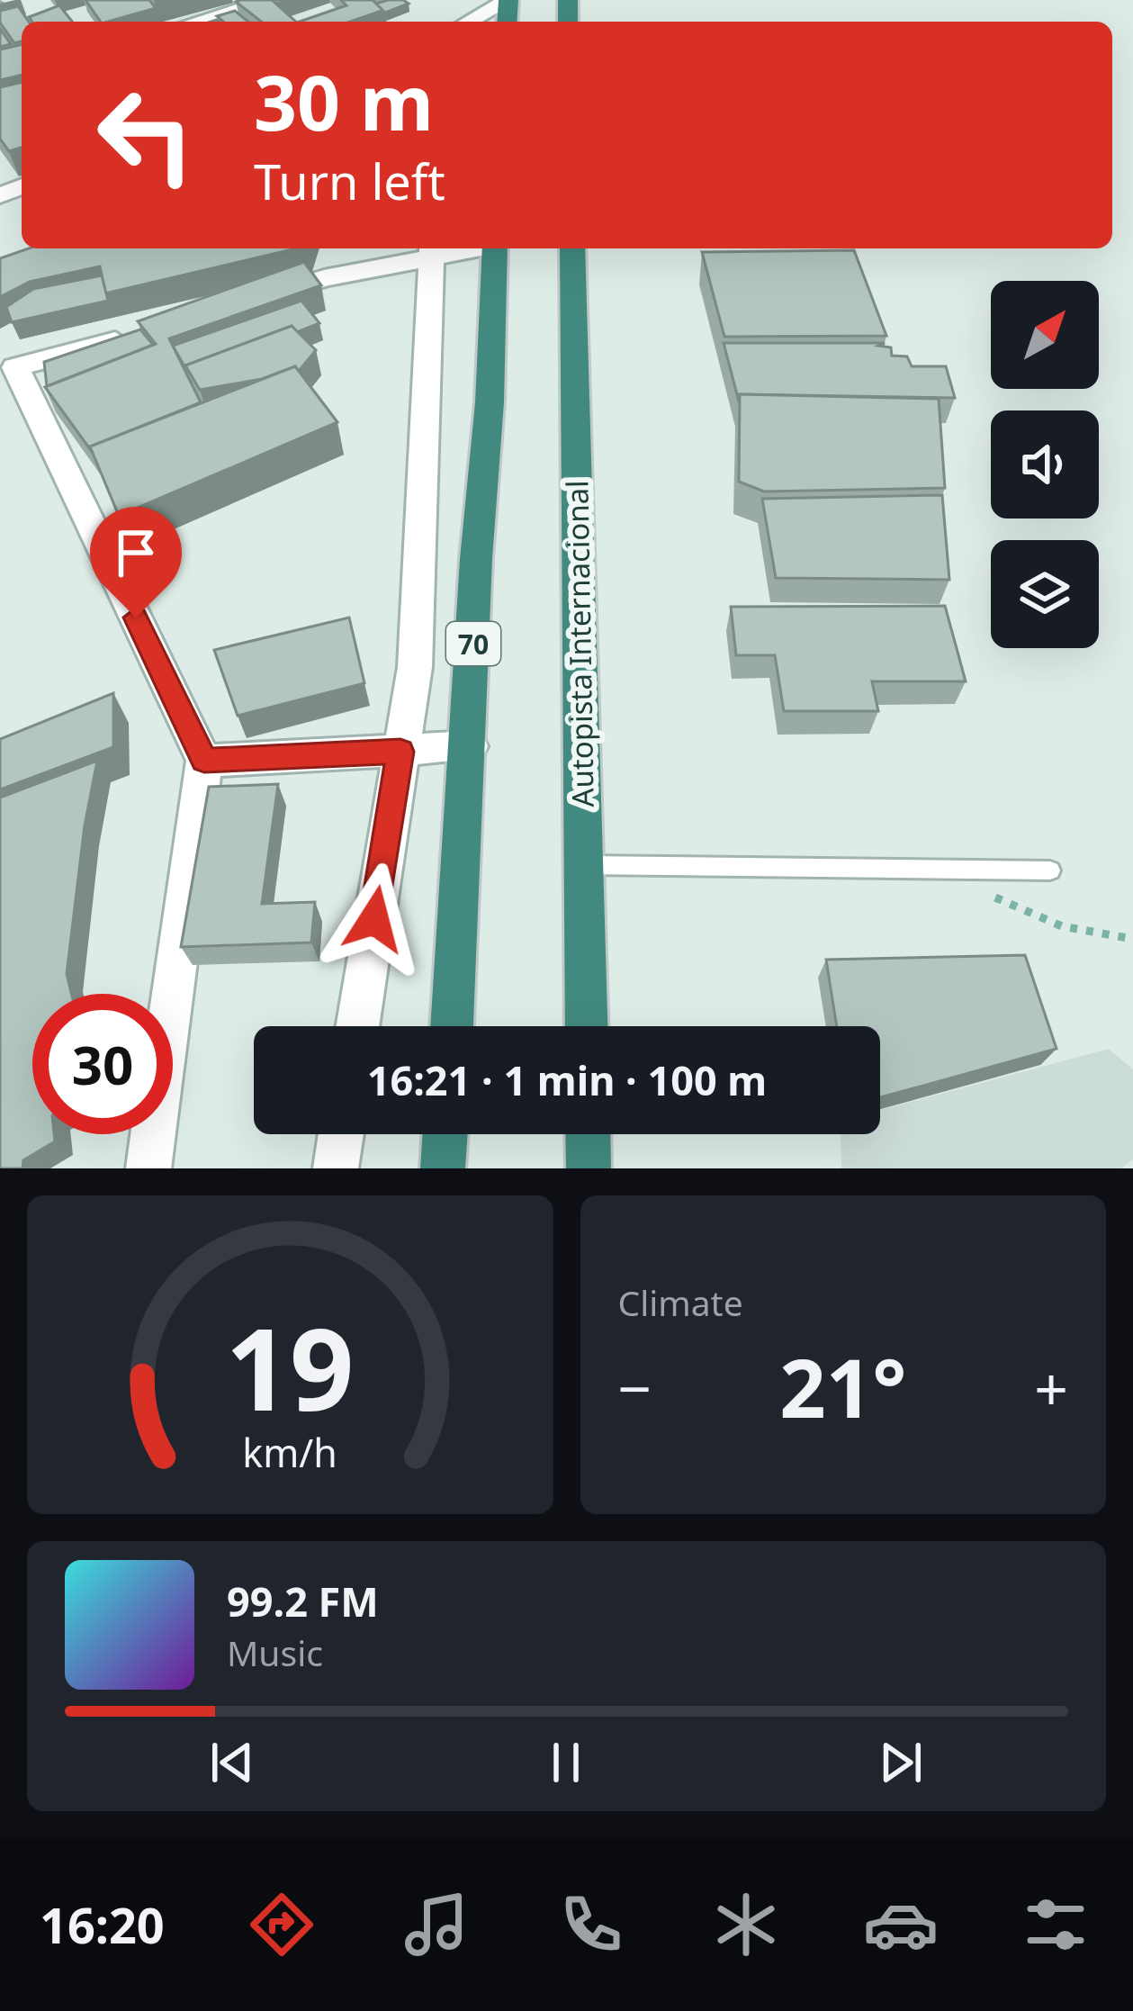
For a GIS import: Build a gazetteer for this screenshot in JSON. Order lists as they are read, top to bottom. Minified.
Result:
{"streets":{"highway":["70","Autopista Internacional"]},"north":"top right","page":{"turn":["30 m","Turn left"],"limit":"30","trip":"16:21 · 1 min · 100 m","tile":"Climate","heat":["−","21°","+"],"song":["99.2 FM","Music"],"tabs":"16:20","gauge":["19","km/h"]}}
